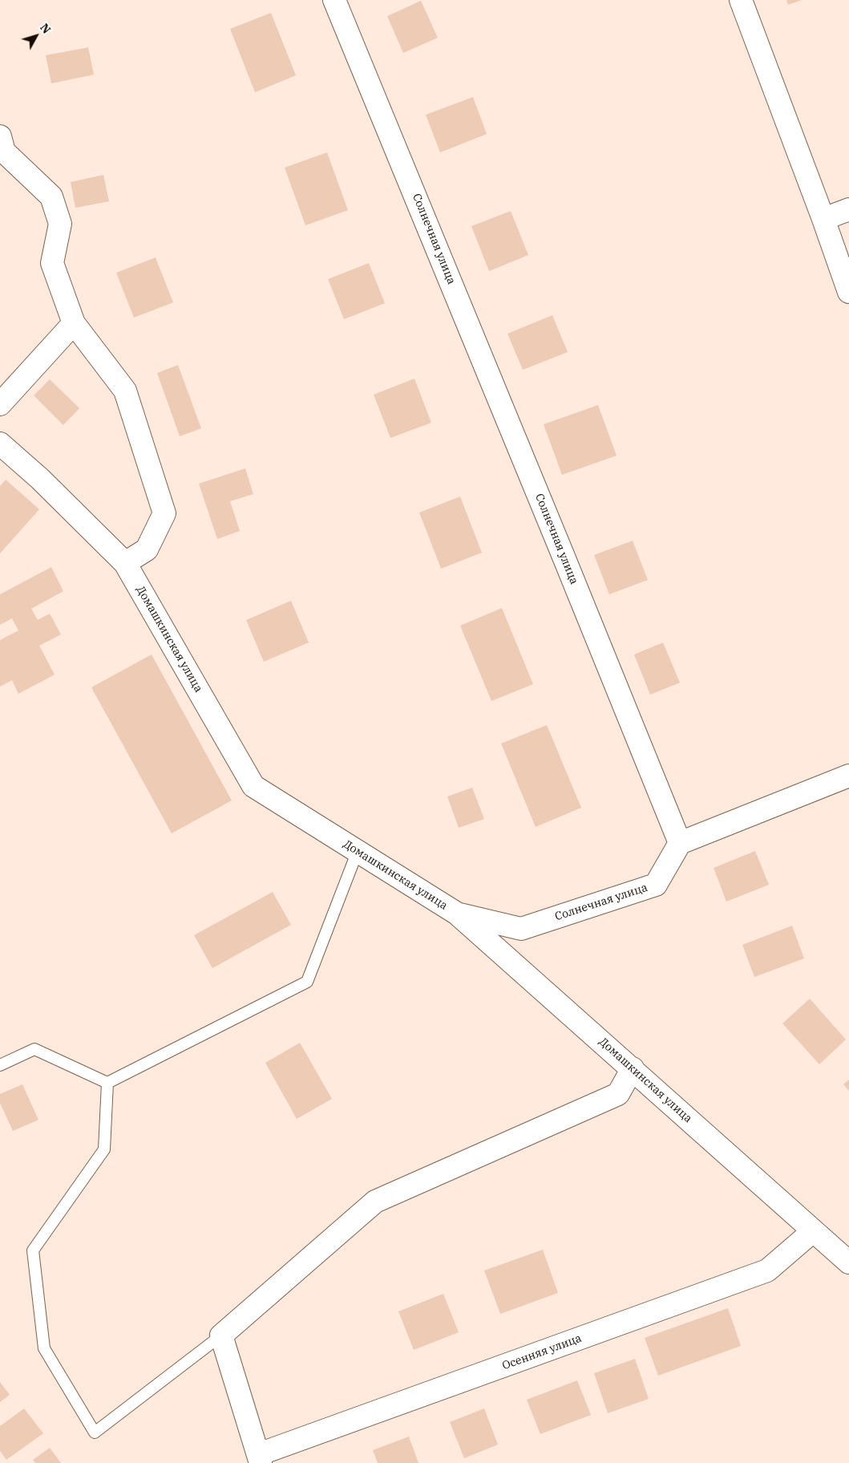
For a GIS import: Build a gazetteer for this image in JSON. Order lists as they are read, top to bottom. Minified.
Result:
{"streets":{"street":["Солнечная улица","Домашкинская улица","Осенняя улица"]},"crossings":[["Солнечная улица","Домашкинская улица"],["Домашкинская улица","Осенняя улица"]],"north":"top right"}
